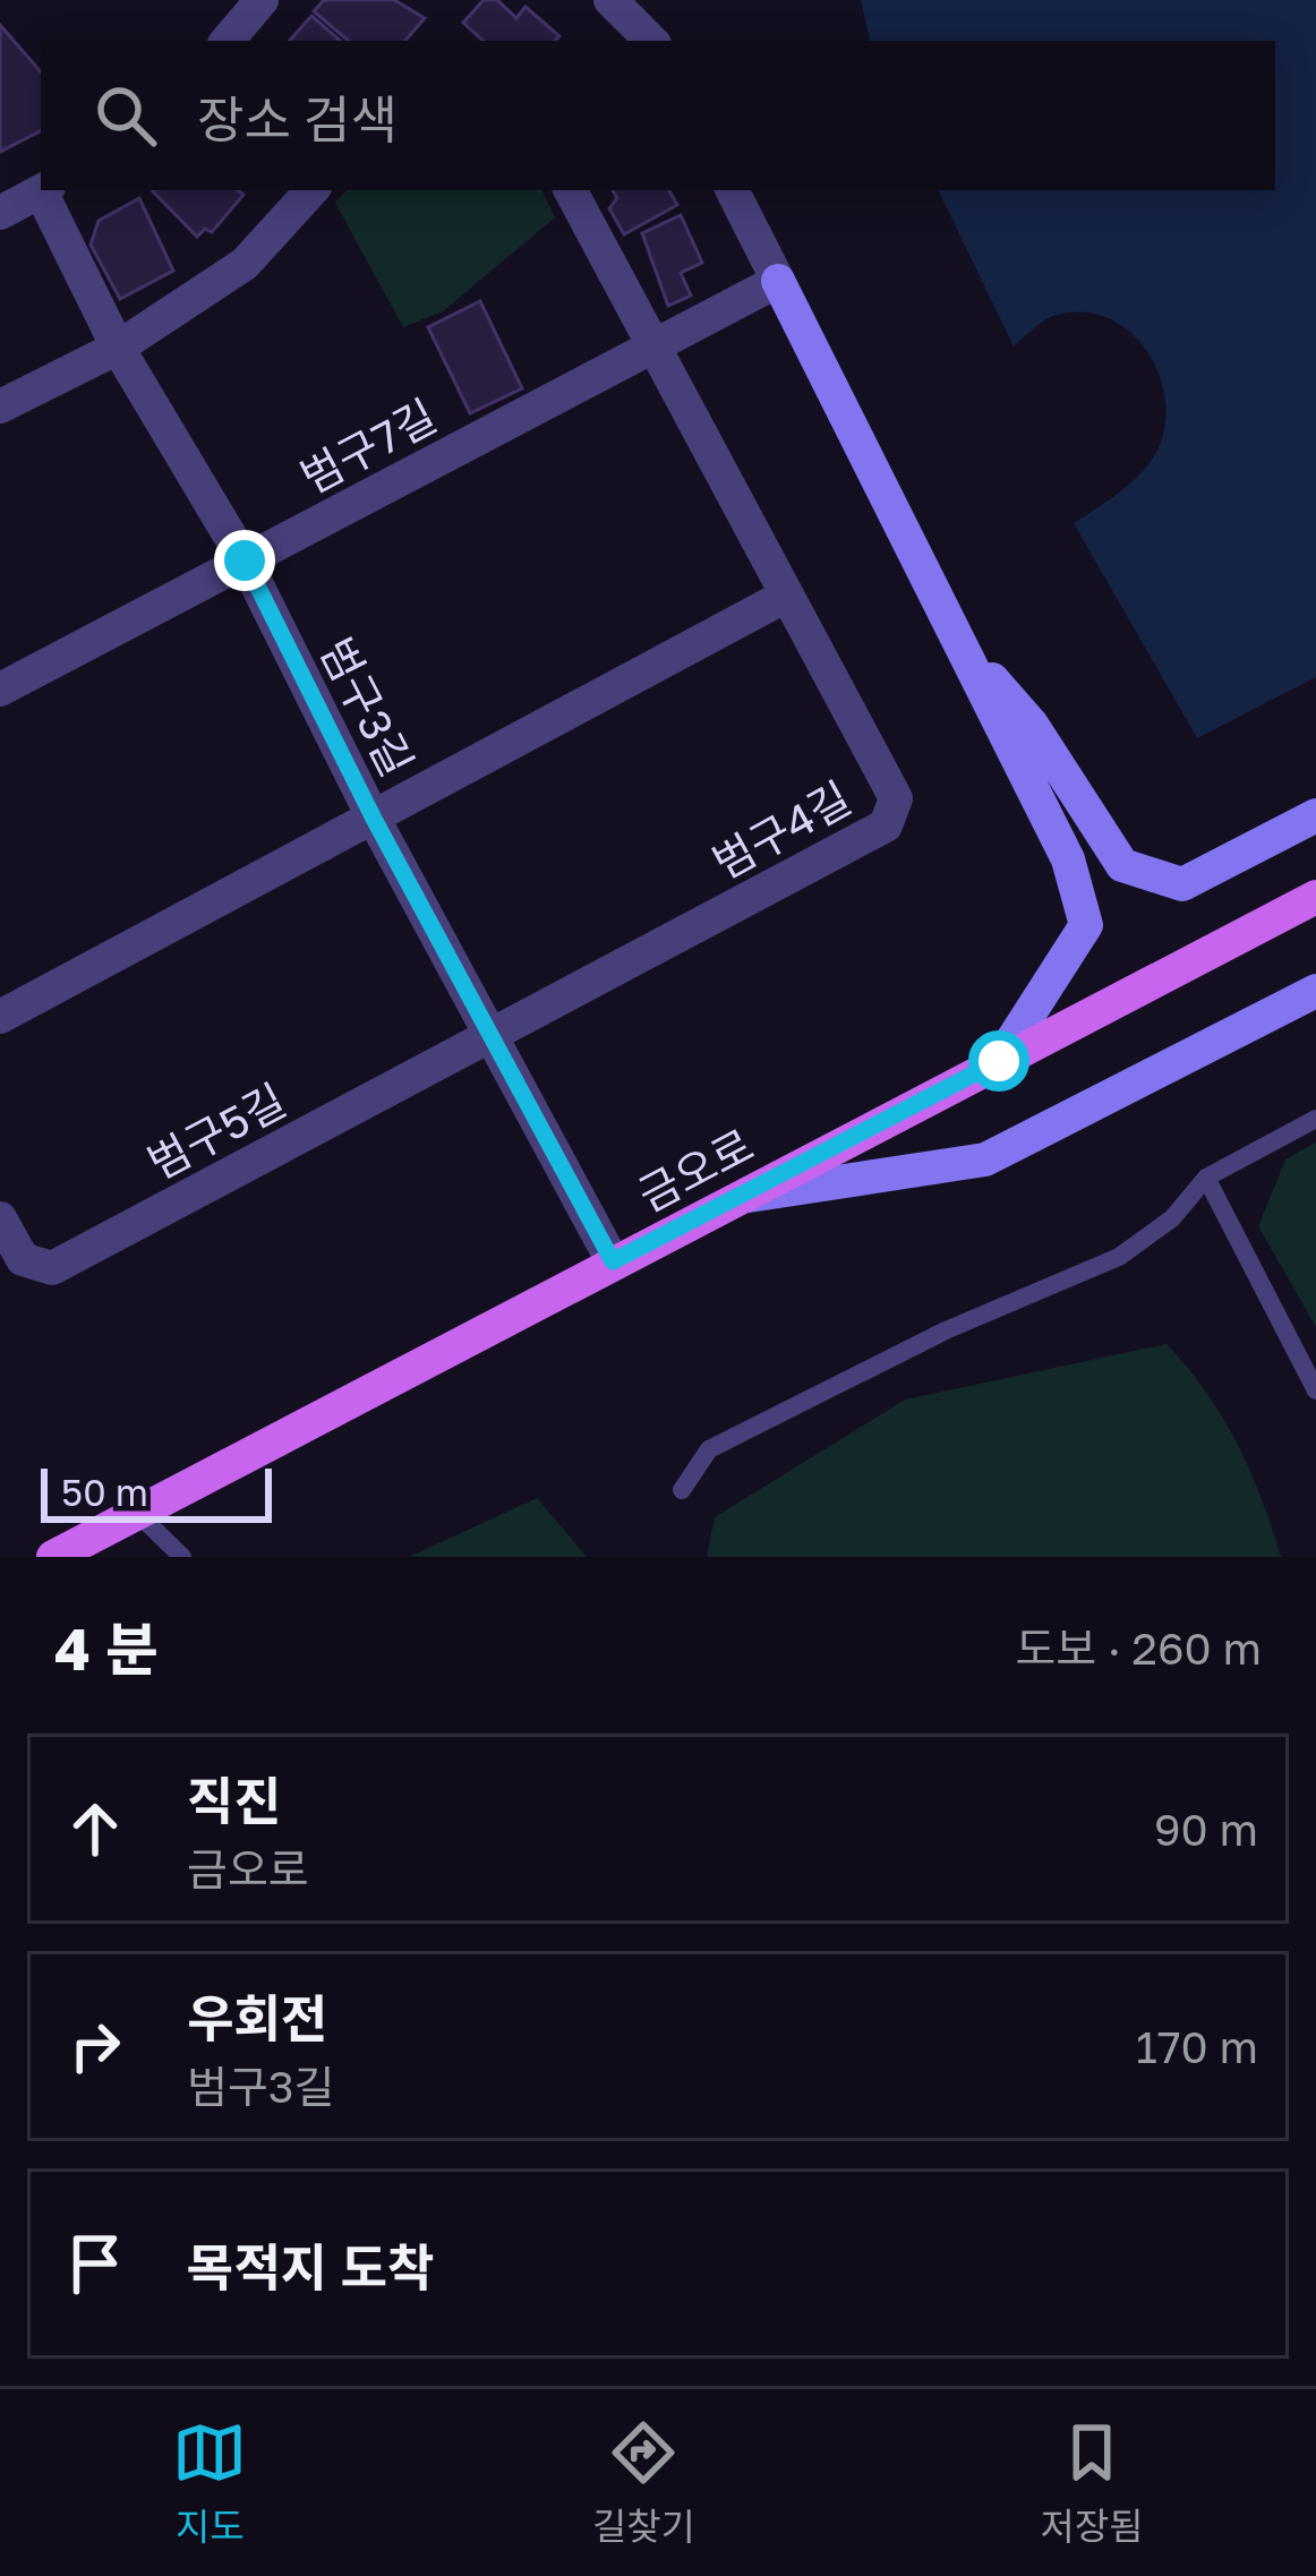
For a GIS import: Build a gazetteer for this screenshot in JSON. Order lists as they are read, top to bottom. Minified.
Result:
{"streets":{"main road":["금오로"],"street":["범구7길","범구3길","범구4길","범구5길"]},"crossings":[["범구7길","범구3길"],["범구7길","범구4길"],["범구3길","범구4길"],["범구3길","범구5길"],["범구3길","금오로"],["범구4길","범구5길"]],"scale_bar":"50 m","page":{"search":"장소 검색","scale":"50 m","heading":["4 분","도보 · 260 m"],"list":[["직진","금오로","90 m"],["우회전","범구3길","170 m"],"목적지 도착"],"nav":["지도","길찾기","저장됨"]}}
